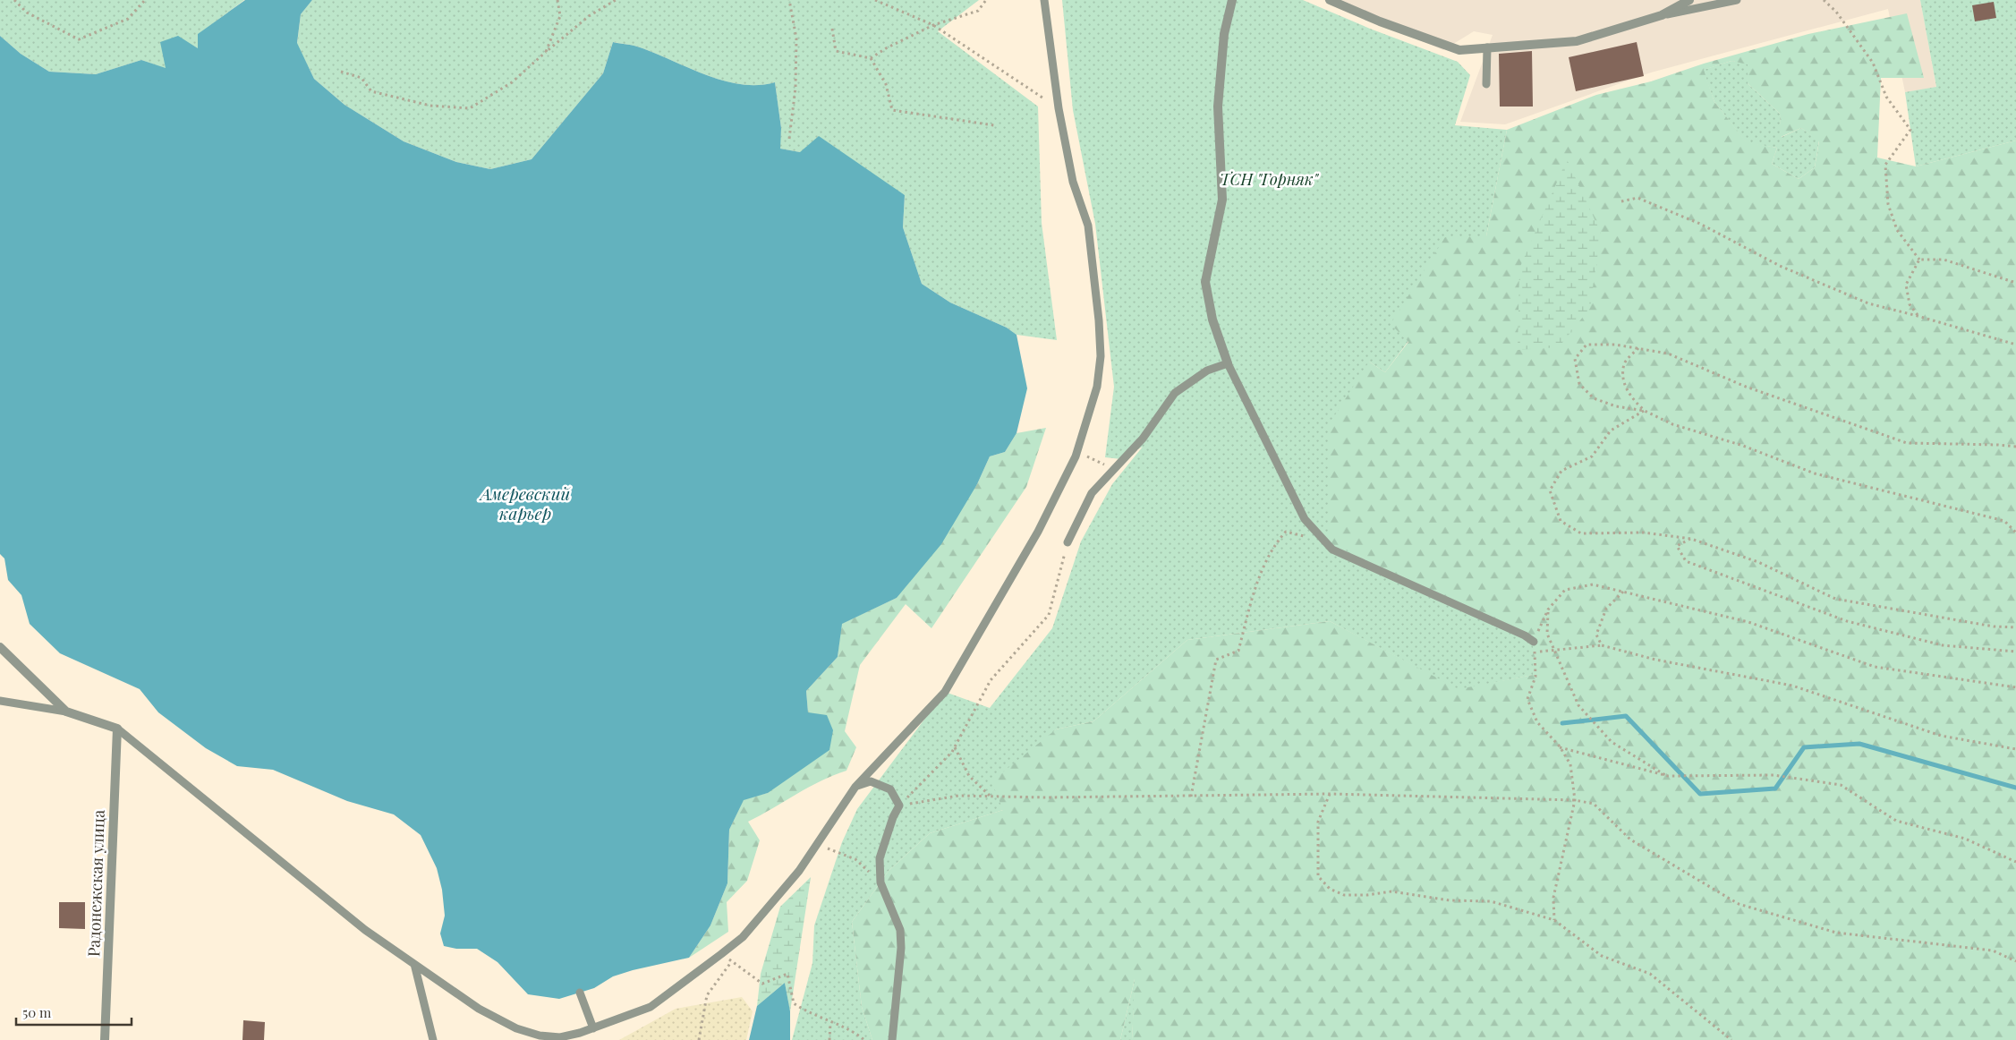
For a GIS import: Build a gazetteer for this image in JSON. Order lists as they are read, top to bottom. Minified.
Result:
{"streets":{"street":["Радонежская улица"]},"water":["Амеревский карьер"],"parks":["ТСН \"Горняк\""],"scale_bar":"50 m"}
